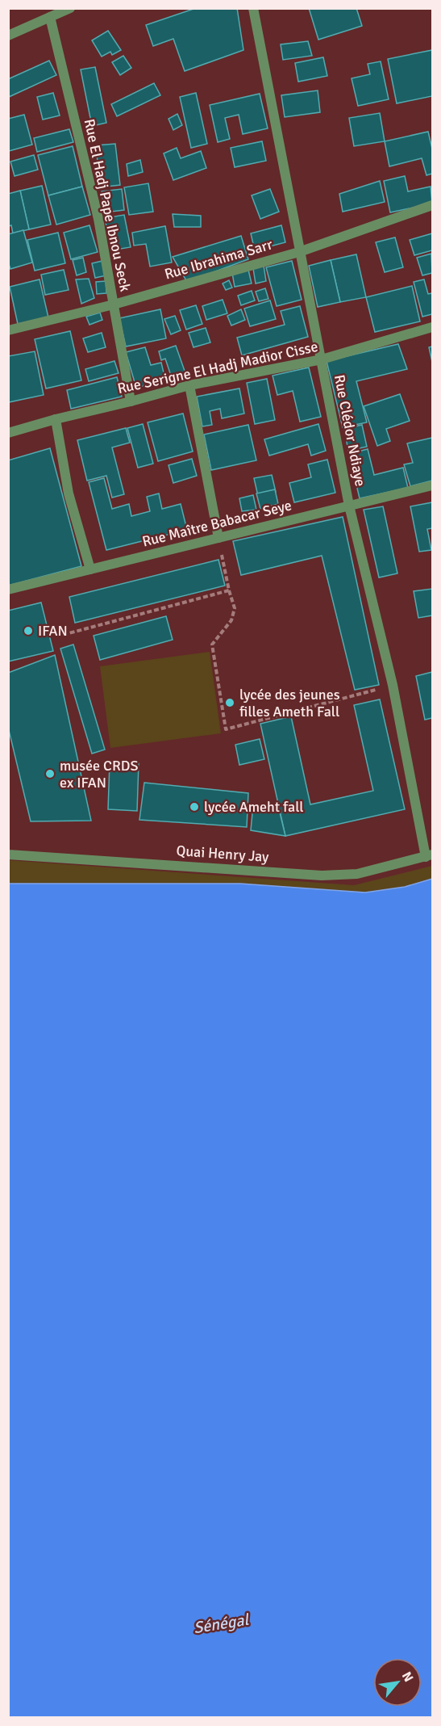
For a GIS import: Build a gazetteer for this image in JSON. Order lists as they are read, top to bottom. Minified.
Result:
{"streets":{"street":["Rue El Hadj Pape Ibnou Seck","Rue Ibrahima Sarr","Rue Serigne El Hadj Madior Cisse","Rue Clédor Ndiaye","Rue Maître Babacar Seye","Quai Henry Jay"]},"crossings":[["Rue El Hadj Pape Ibnou Seck","Rue Ibrahima Sarr"],["Rue El Hadj Pape Ibnou Seck","Rue Serigne El Hadj Madior Cisse"],["Rue Ibrahima Sarr","Rue Clédor Ndiaye"],["Rue Serigne El Hadj Madior Cisse","Rue Clédor Ndiaye"],["Rue Clédor Ndiaye","Rue Maître Babacar Seye"],["Rue Clédor Ndiaye","Quai Henry Jay"]],"water":["Sénégal"],"places":["IFAN","lycée des jeunes filles Ameth Fall","musée CRDS ex IFAN","lycée Ameht fall"],"north":"top right"}
